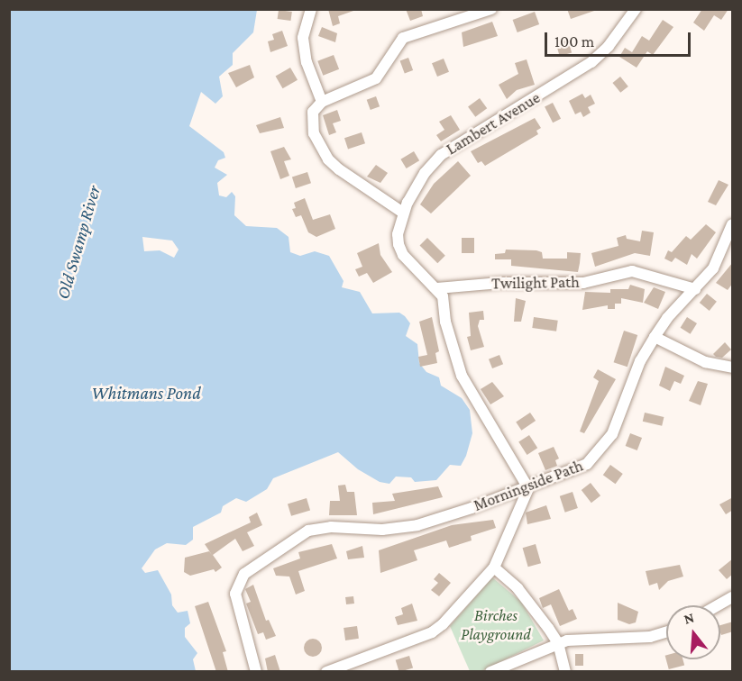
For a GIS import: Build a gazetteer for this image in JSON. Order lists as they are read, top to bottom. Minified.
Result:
{"streets":{"street":["Lambert Avenue","Twilight Path","Morningside Path"]},"crossings":[["Lambert Avenue","Twilight Path"],["Twilight Path","Morningside Path"]],"water":["Old Swamp River","Whitmans Pond"],"parks":["Birches Playground"],"scale_bar":"100 m","north":"top"}
